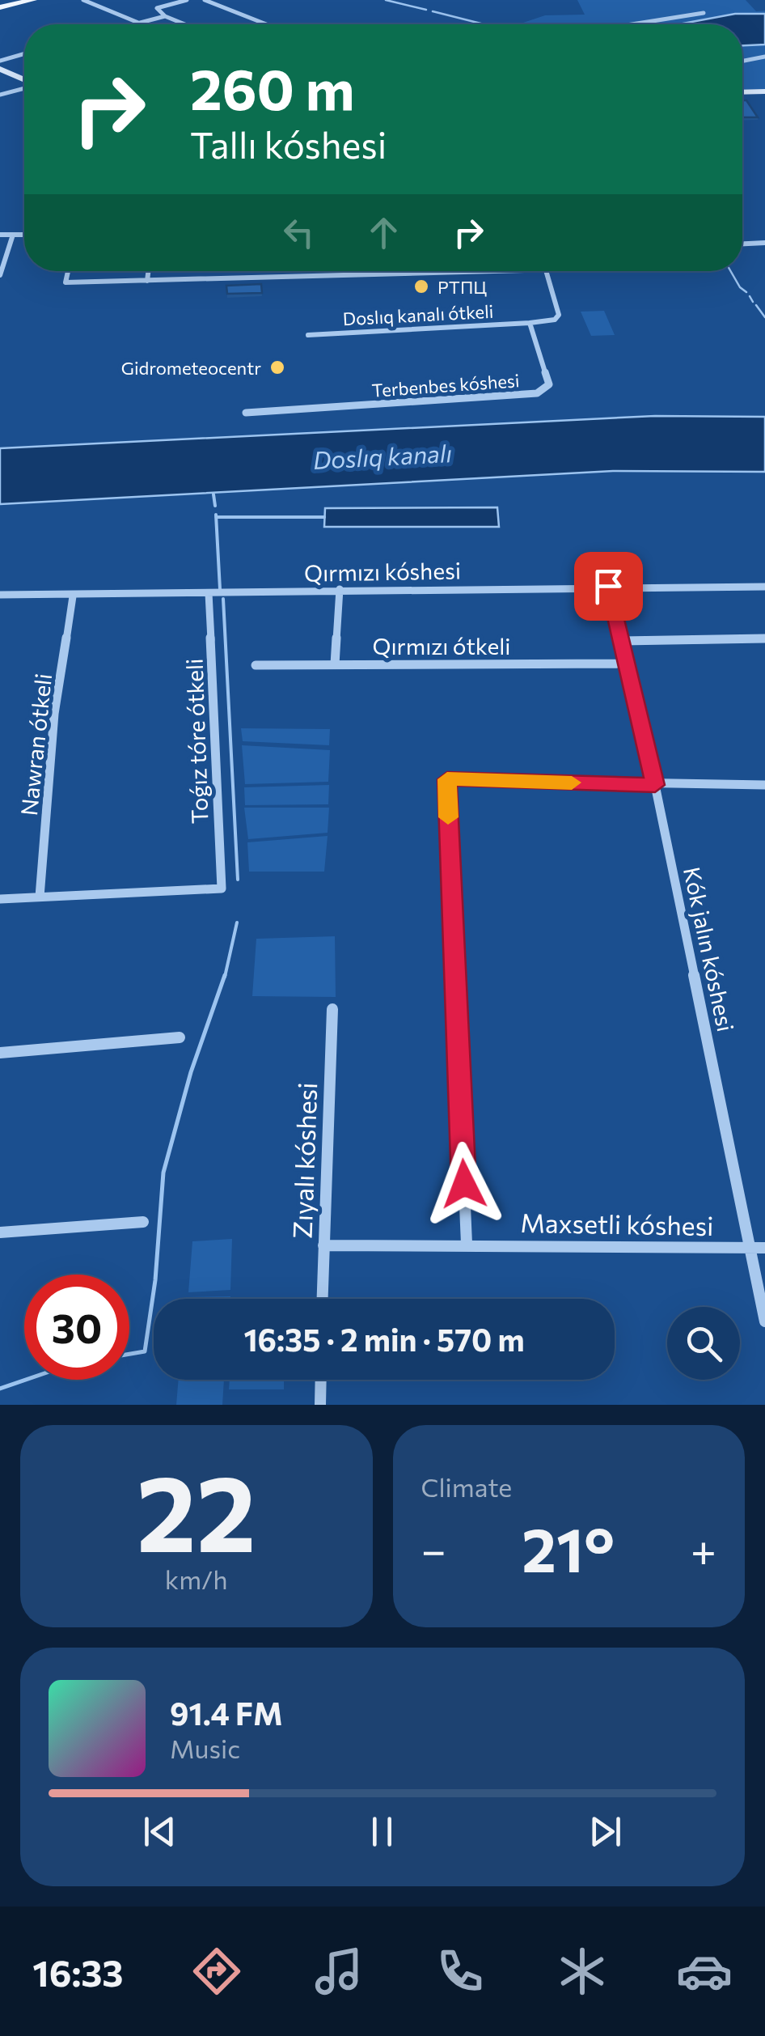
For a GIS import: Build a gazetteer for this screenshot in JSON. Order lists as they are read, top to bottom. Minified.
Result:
{"streets":{"street":["Doslıq kanalı ótkeli","Terbenbes kóshesi","Qırmızı kóshesi","Qırmızı ótkeli","Toǵız tóre ótkeli","Nawran ótkeli","Kók jalın kóshesi","Zıyalı kóshesi","Maxsetli kóshesi"]},"crossings":[["Doslıq kanalı ótkeli","Terbenbes kóshesi"],["Qırmızı kóshesi","Toǵız tóre ótkeli"],["Qırmızı kóshesi","Nawran ótkeli"],["Qırmızı kóshesi","Kók jalın kóshesi"],["Qırmızı ótkeli","Kók jalın kóshesi"],["Toǵız tóre ótkeli","Nawran ótkeli"],["Kók jalın kóshesi","Maxsetli kóshesi"],["Zıyalı kóshesi","Maxsetli kóshesi"]],"water":["Doslıq kanalı"],"places":["РТПЦ","Gidrometeocentr"],"page":{"turn":["260 m","Tallı kóshesi"],"limit":"30","trip":"16:35 · 2 min · 570 m","tile":[["22","km/h"],"Climate"],"heat":["−","21°","+"],"song":["91.4 FM","Music"],"tabs":"16:33"}}
